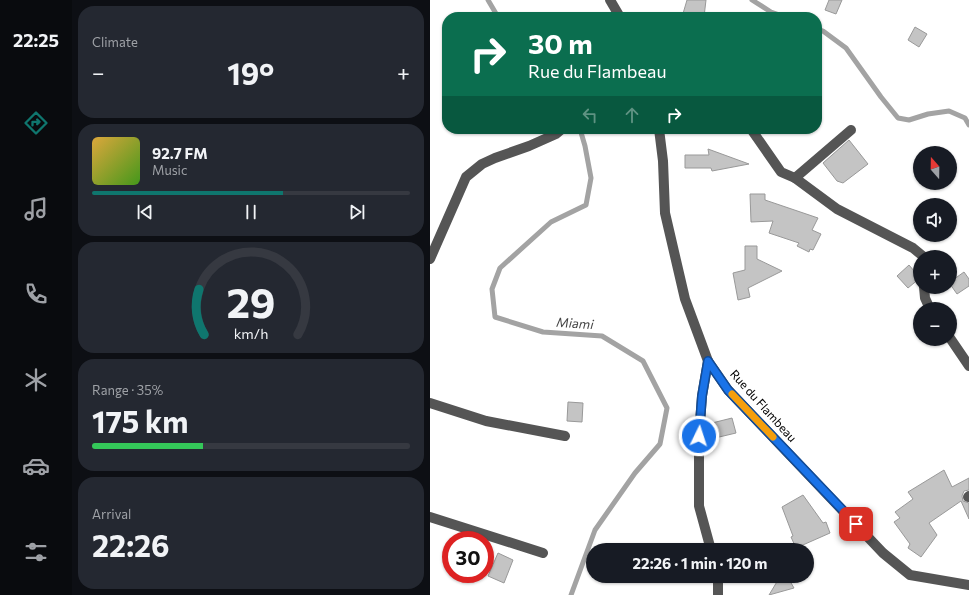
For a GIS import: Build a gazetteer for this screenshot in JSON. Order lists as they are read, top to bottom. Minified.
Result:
{"streets":{"street":["Rue du Flambeau"]},"water":["Miami"],"north":"top","page":{"tabs":"22:25","tile":["Climate",["Range · 35%","175 km"],["Arrival","22:26"]],"turn":["30 m","Rue du Flambeau"],"heat":["−","19°","+"],"song":["92.7 FM","Music"],"map_buttons":["+","−"],"limit":"30","trip":"22:26 · 1 min · 120 m","gauge":["29","km/h"]}}
